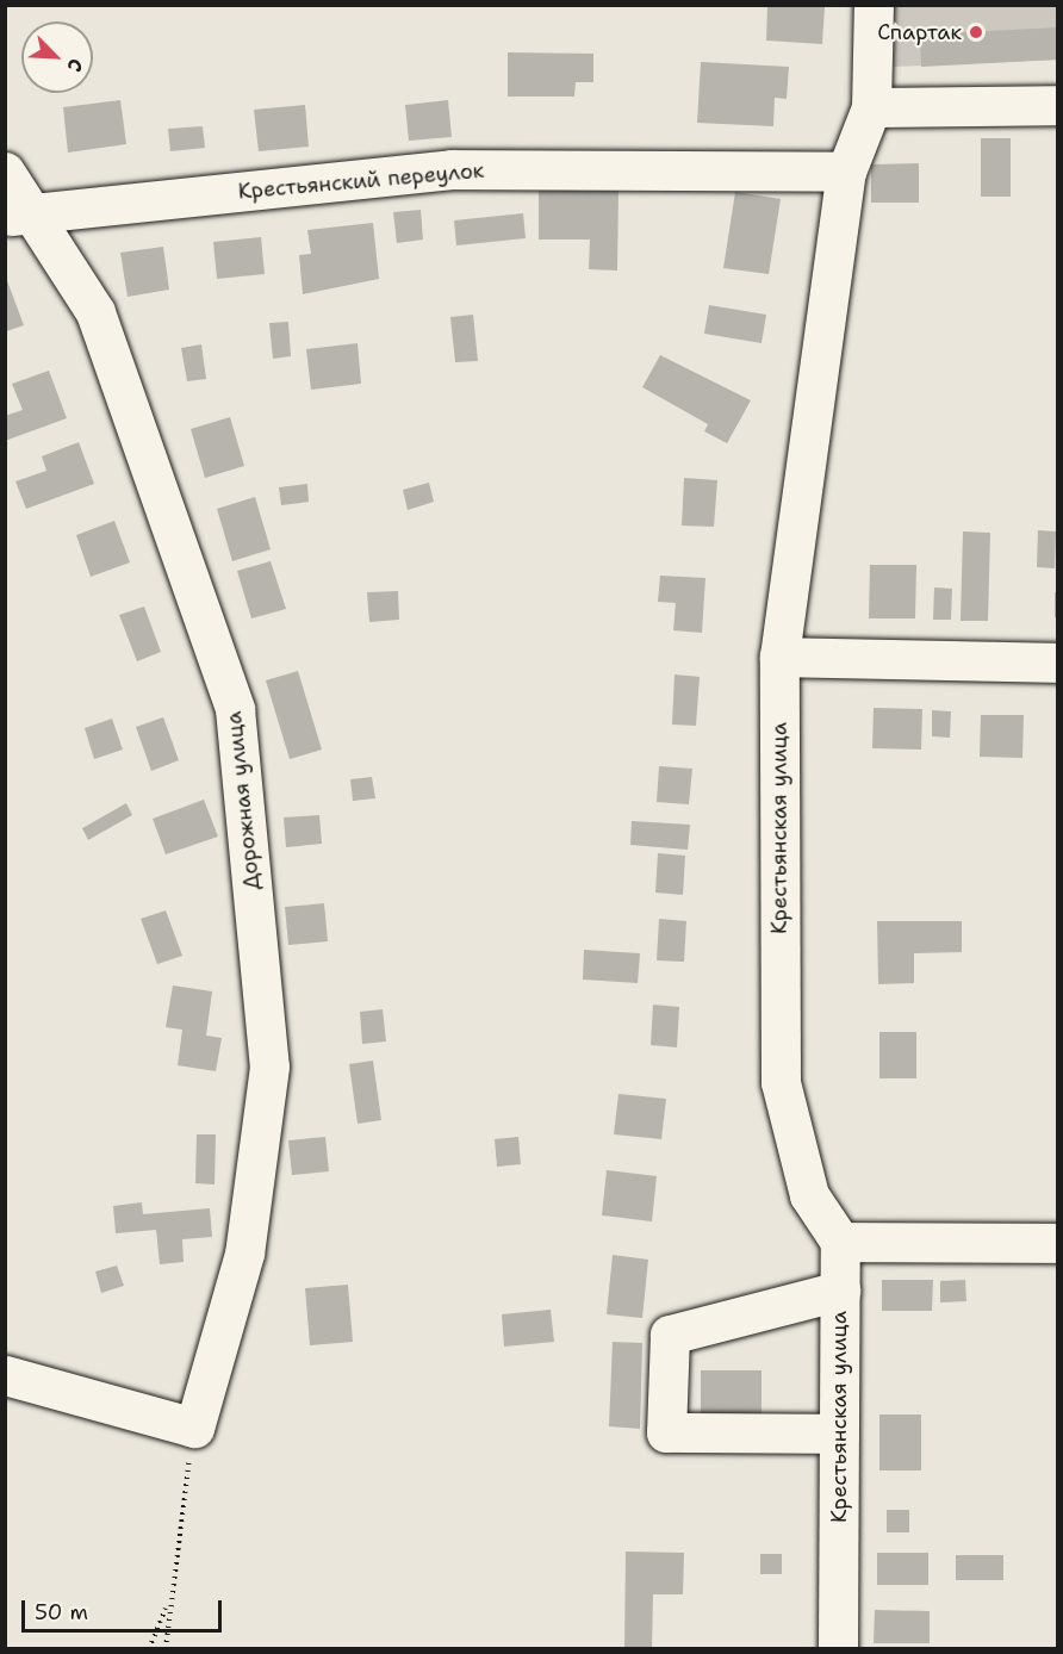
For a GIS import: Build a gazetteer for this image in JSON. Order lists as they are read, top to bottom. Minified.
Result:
{"streets":{"street":["Крестьянский переулок","Дорожная улица","Крестьянская улица"]},"crossings":[["Крестьянский переулок","Дорожная улица"],["Крестьянский переулок","Крестьянская улица"]],"places":["Спартак"],"scale_bar":"50 m","north":"bottom right"}
